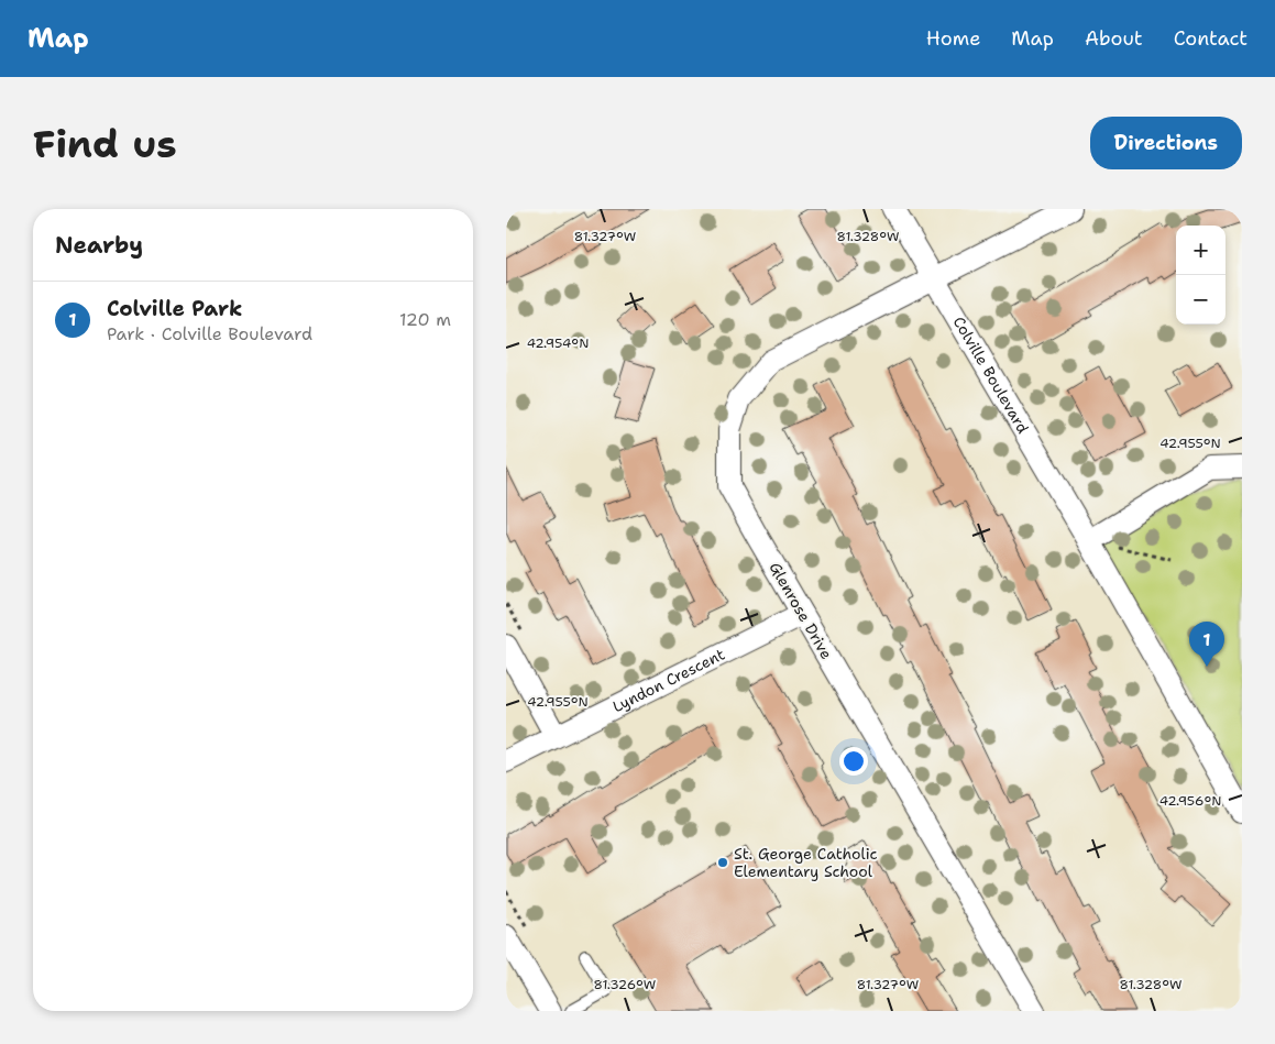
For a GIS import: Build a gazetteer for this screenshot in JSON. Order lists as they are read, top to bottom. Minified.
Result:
{"streets":{"street":["Colville Boulevard","Glenrose Drive","Lyndon Crescent"]},"crossings":[["Colville Boulevard","Glenrose Drive"],["Glenrose Drive","Lyndon Crescent"]],"places":["St. George Catholic Elementary School"],"page":{"header":"Map","nav":["Home","Map","About","Contact"],"buttons":"Directions","title":"Find us","heading":"Nearby","map_buttons":["+","−"],"list":[{"mark":"1","name":"Colville Park","note":"Park · Colville Boulevard","value":"120 m"}],"pins":"1"},"coordinates":["81.327°W","81.328°W","42.954°N","42.955°N","42.956°N","81.326°W"]}
